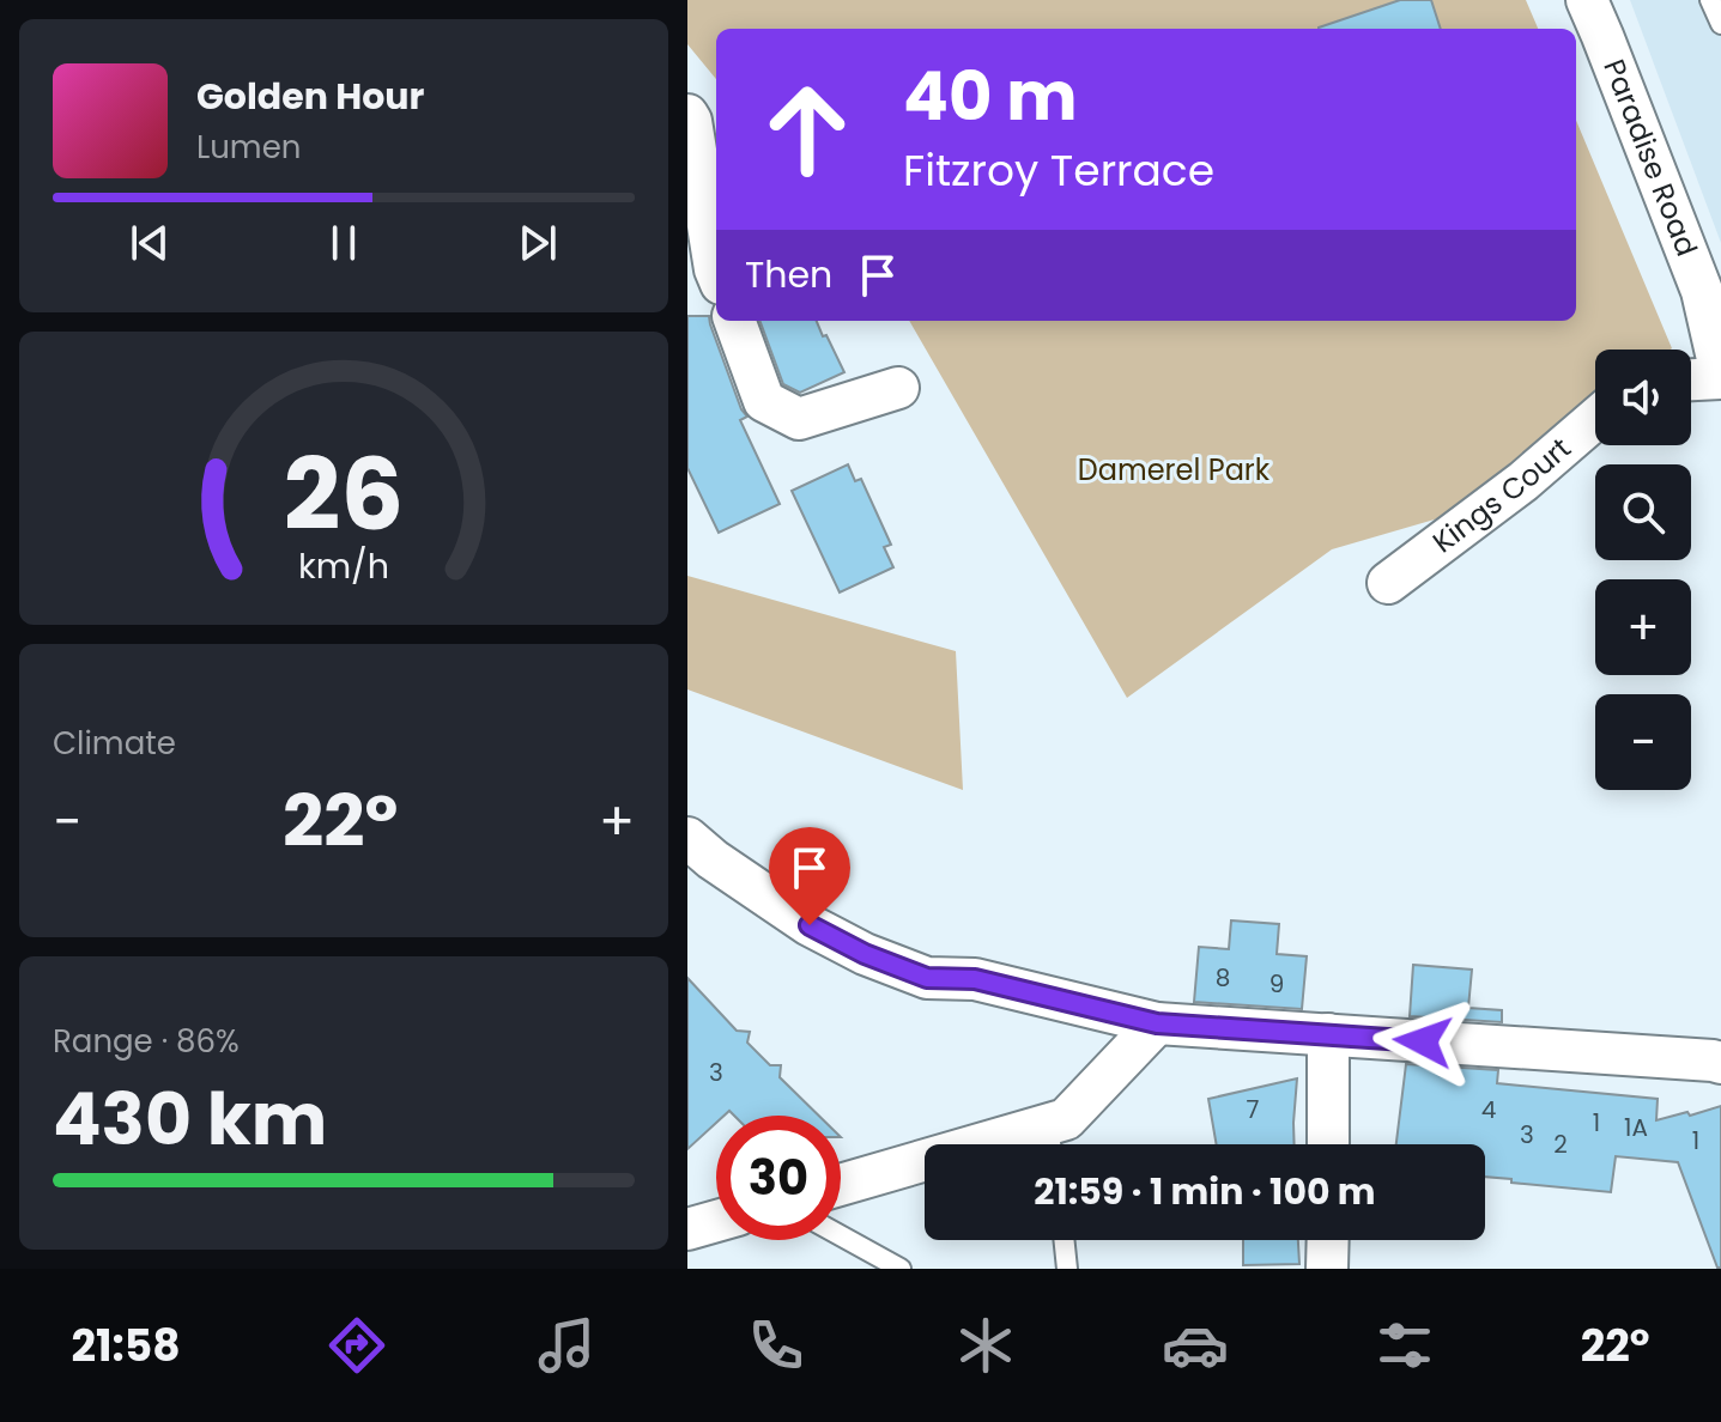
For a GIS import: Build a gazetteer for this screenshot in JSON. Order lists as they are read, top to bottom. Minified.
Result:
{"streets":{"street":["Paradise Road","Kings Court"]},"parks":["Damerel Park"],"house_numbers":["8","9","3","7","4","1","1A","3","1","2"],"page":{"turn":["40 m","Fitzroy Terrace"],"song":["Golden Hour","Lumen"],"then":"Then","map_buttons":["+","−"],"tile":["Climate",["Range · 86%","430 km"]],"heat":["−","22°","+"],"limit":"30","trip":"21:59 · 1 min · 100 m","tabs":["21:58","22°"],"gauge":["26","km/h"]}}
